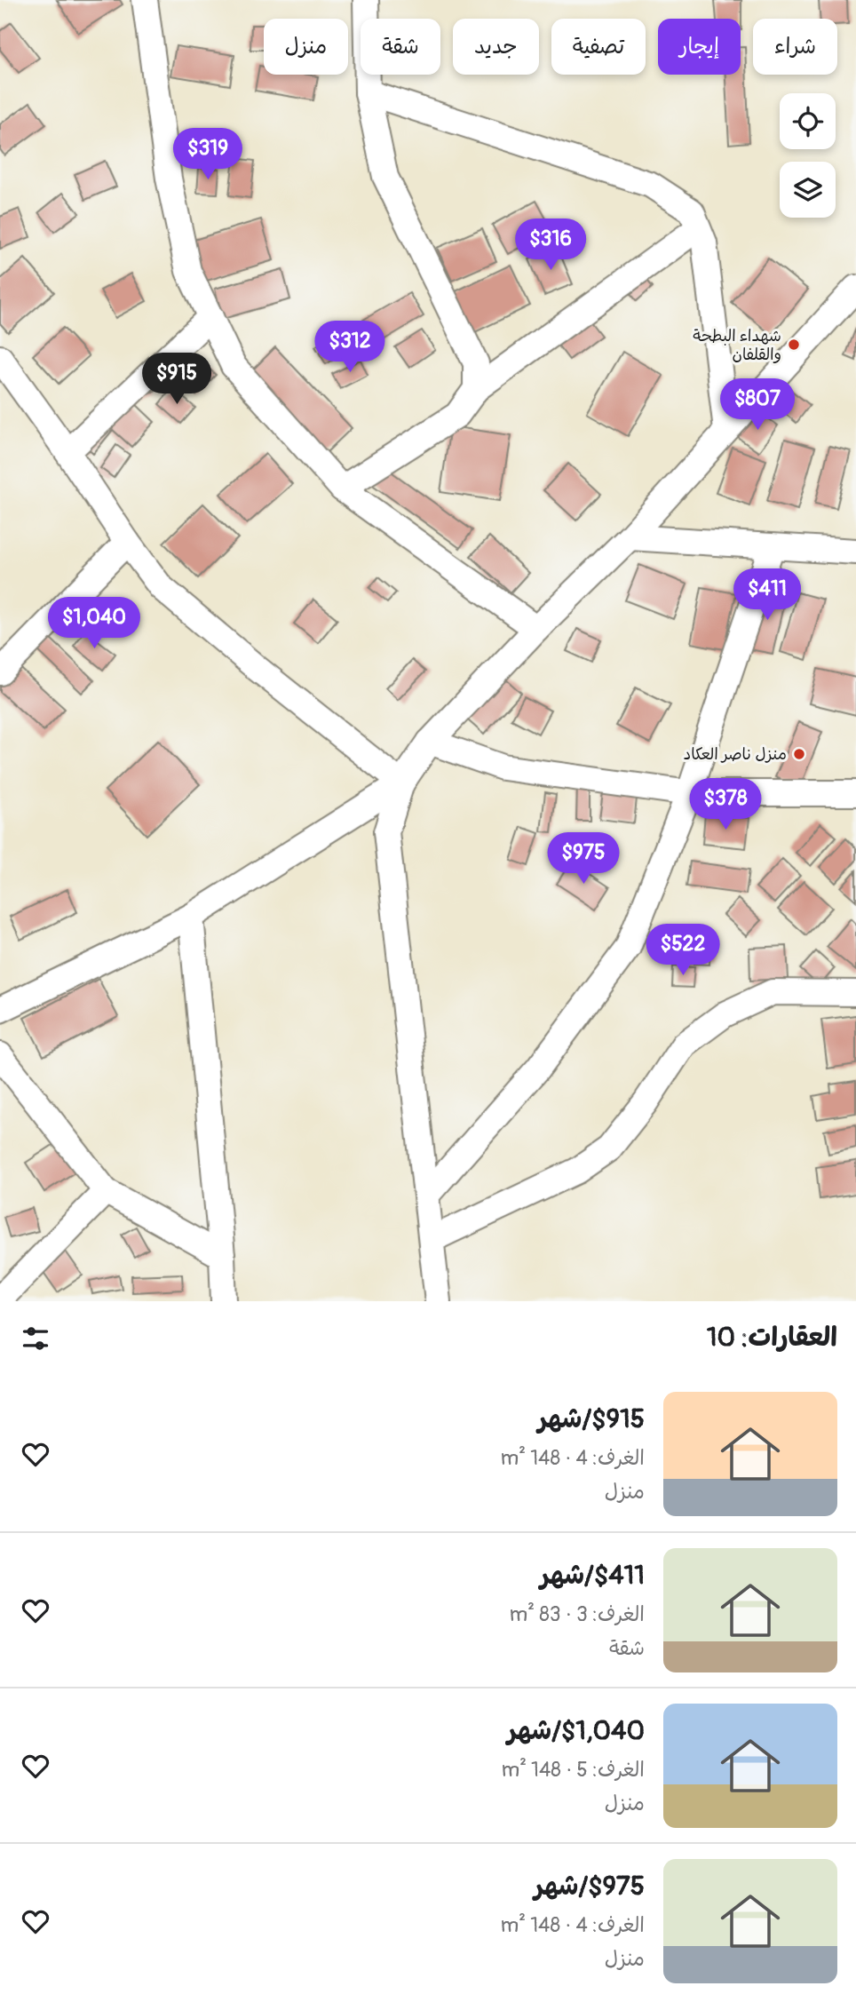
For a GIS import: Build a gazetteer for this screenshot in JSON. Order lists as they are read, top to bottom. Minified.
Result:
{"places":["شهداء البطحة والقلفان","منزل ناصر العكاد"],"page":{"chip":["شراء","إيجار","تصفية","جديد","شقة","منزل"],"price":["$319","$316","$312","$915","$807","$411","$1,040","$378","$975","$522"],"heading":"العقارات: 10","list":[{"name":"$915/شهر","note":"الغرف: 4 · 148 m² · منزل"},{"name":"$411/شهر","note":"الغرف: 3 · 83 m² · شقة"},{"name":"$1,040/شهر","note":"الغرف: 5 · 148 m² · منزل"},{"name":"$975/شهر","note":"الغرف: 4 · 148 m² · منزل"}]}}
